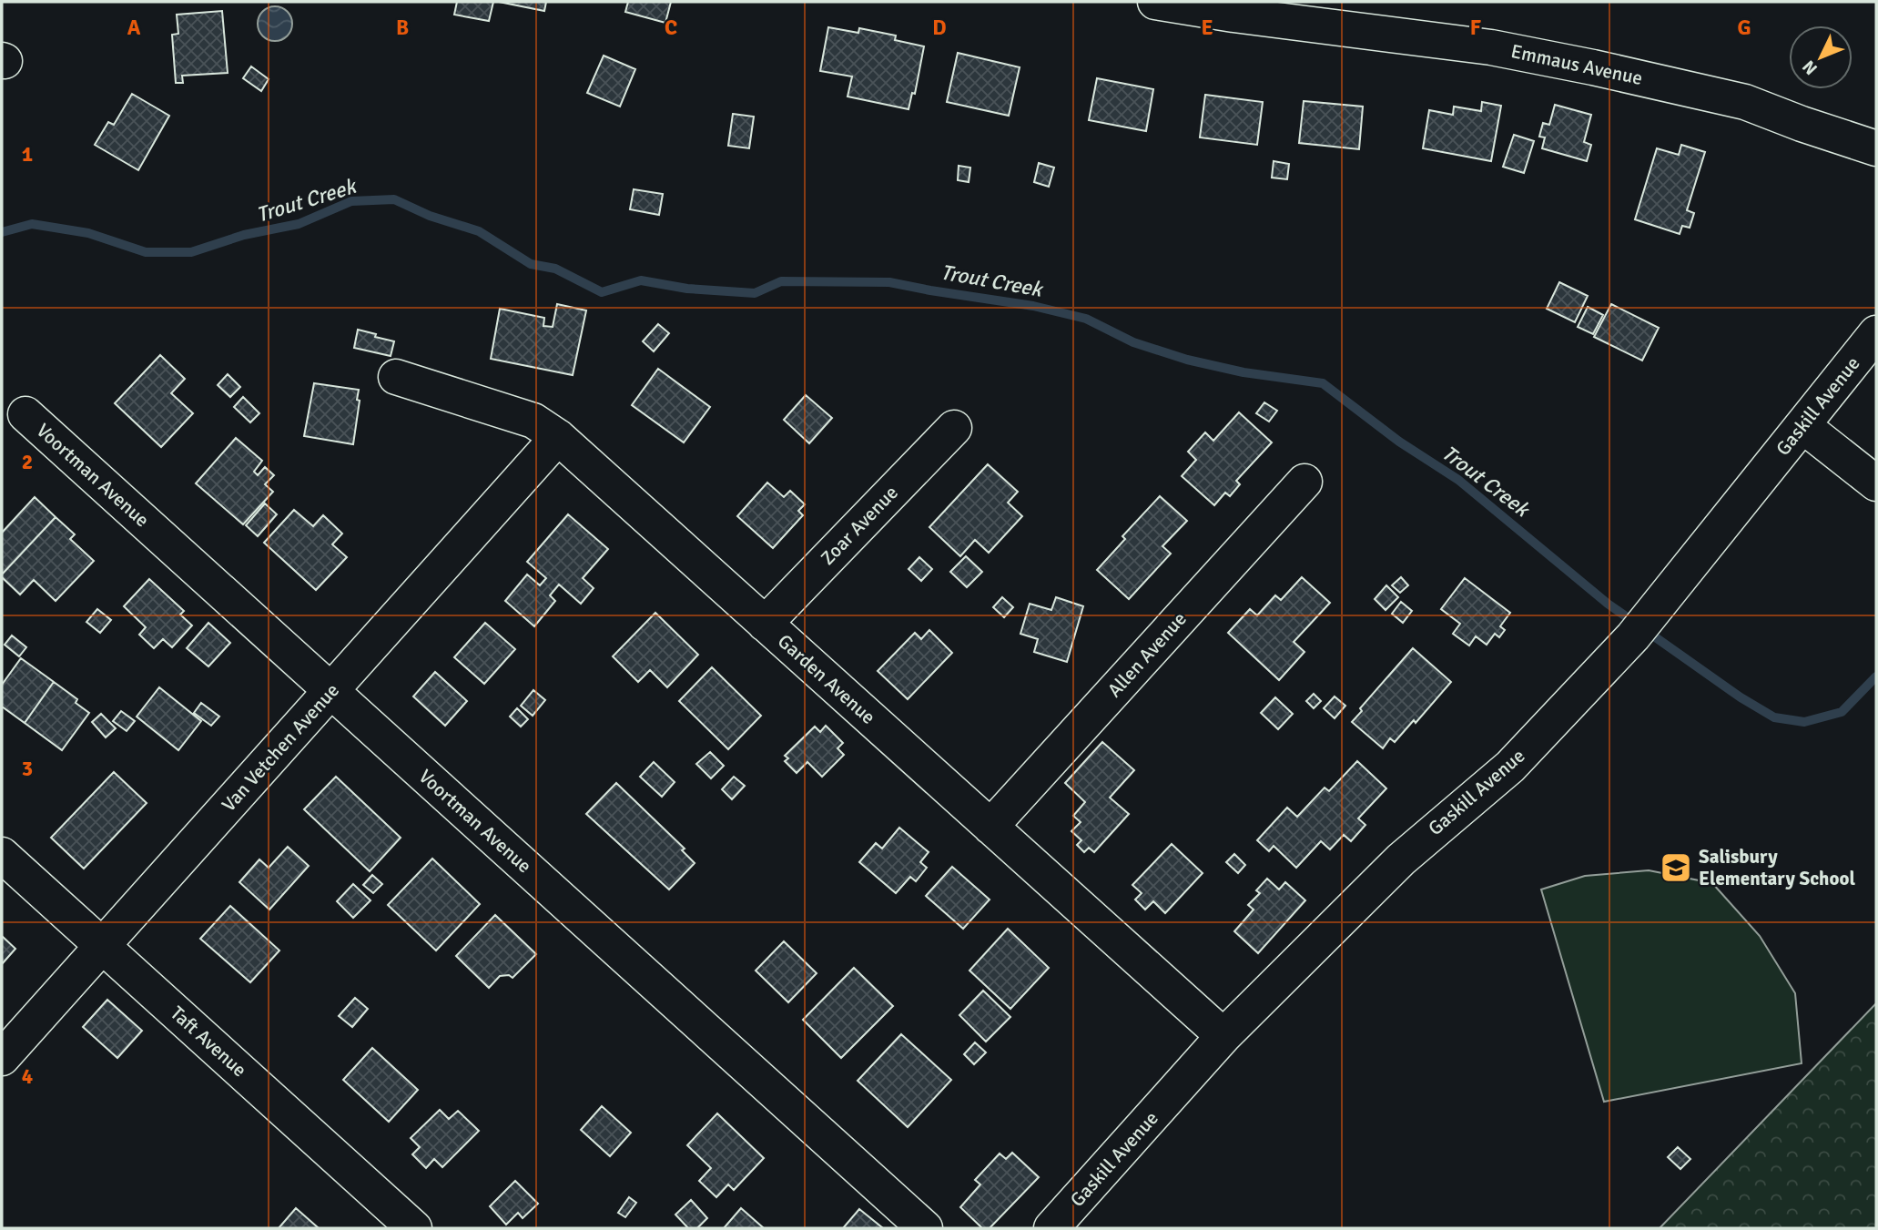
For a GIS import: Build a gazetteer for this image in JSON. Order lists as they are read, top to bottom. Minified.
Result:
{"streets":{"street":["Emmaus Avenue","Gaskill Avenue","Voortman Avenue","Zoar Avenue","Allen Avenue","Garden Avenue","Van Vetchen Avenue","Taft Avenue"]},"crossings":[["Gaskill Avenue","Garden Avenue"],["Voortman Avenue","Van Vetchen Avenue"],["Zoar Avenue","Garden Avenue"],["Allen Avenue","Garden Avenue"],["Garden Avenue","Van Vetchen Avenue"],["Van Vetchen Avenue","Taft Avenue"]],"water":["Trout Creek"],"places":{"school or university":["Salisbury Elementary School"]},"north":"bottom left","grid":{"columns":["A","B","C","D","E","F","G"],"rows":["1","2","3","4"]}}
